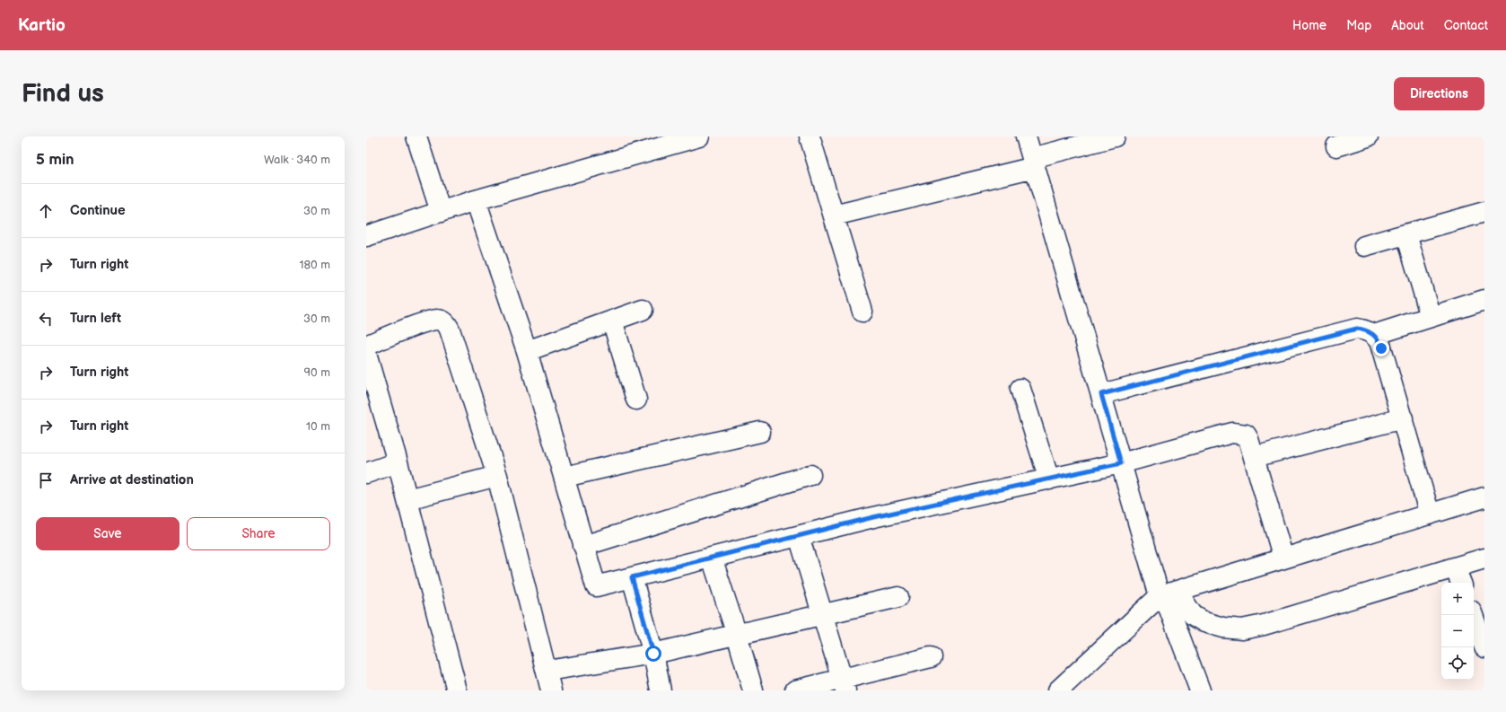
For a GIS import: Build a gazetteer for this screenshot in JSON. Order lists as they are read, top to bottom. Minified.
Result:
{"page":{"header":"Kartio","nav":["Home","Map","About","Contact"],"buttons":["Directions",["Save","Share"]],"title":"Find us","heading":["5 min","Walk · 340 m"],"list":[["Continue","30 m"],["Turn right","180 m"],["Turn left","30 m"],["Turn right","90 m"],["Turn right","10 m"],"Arrive at destination"],"map_buttons":["+","−"]}}
